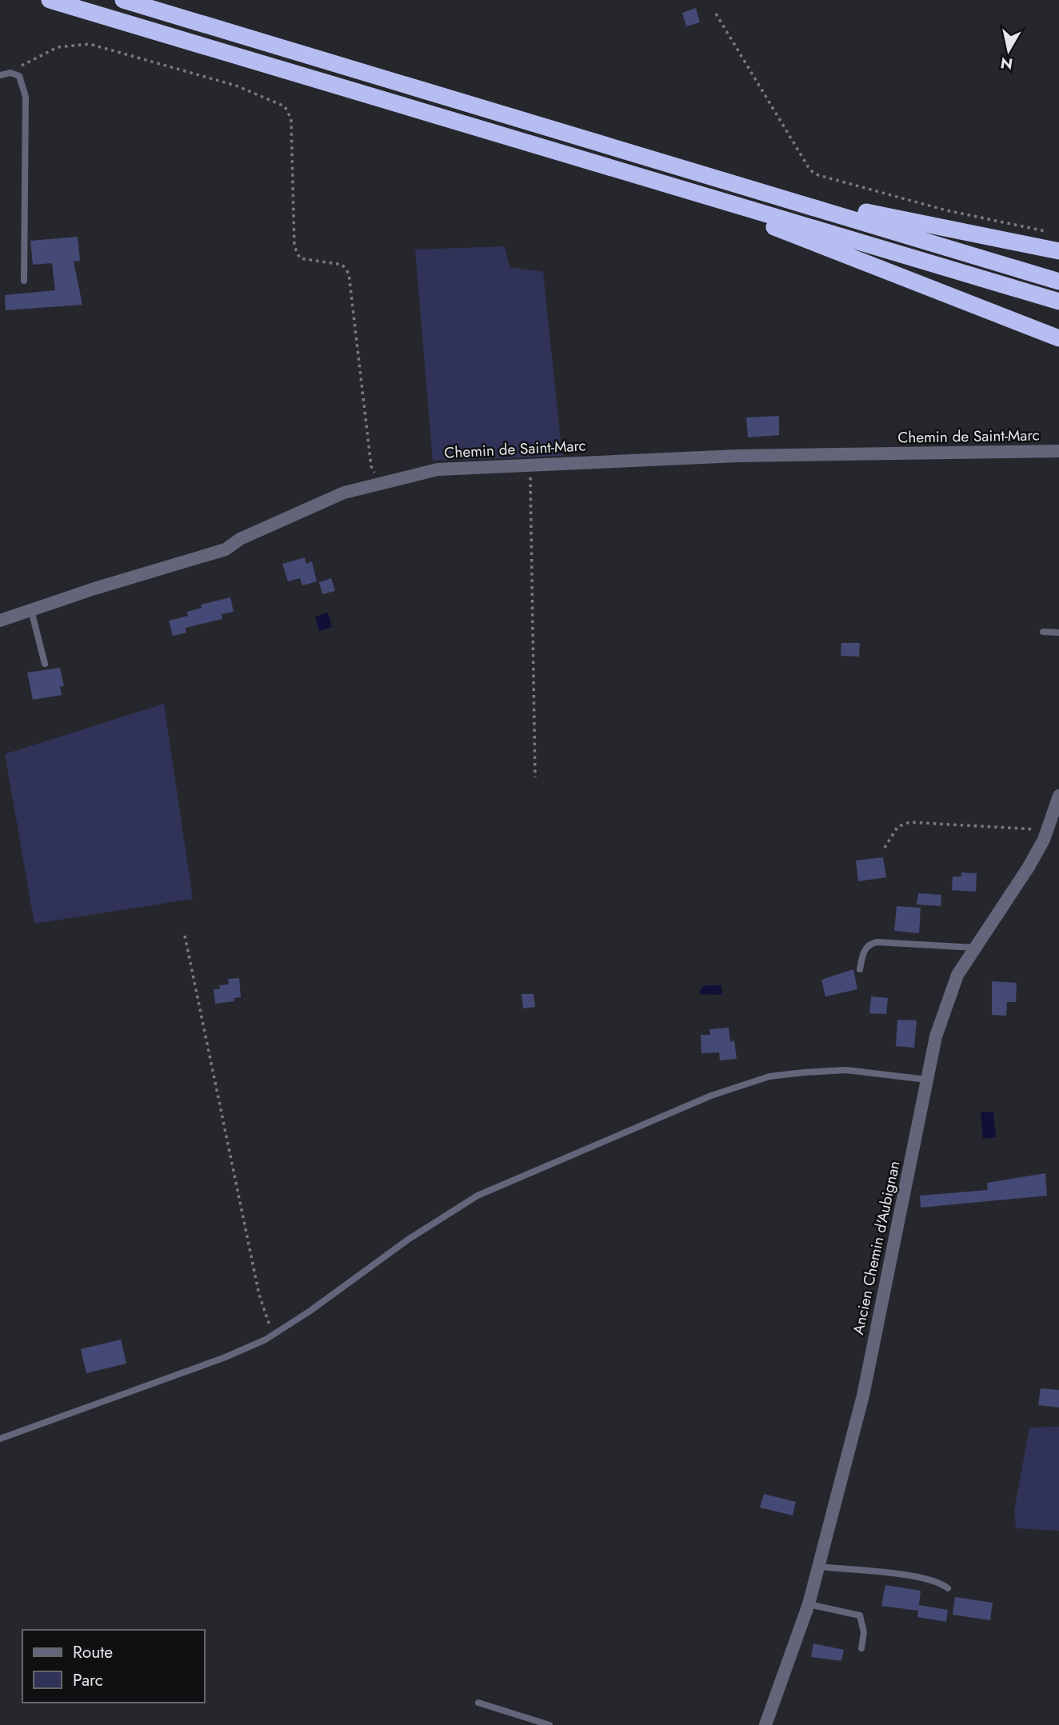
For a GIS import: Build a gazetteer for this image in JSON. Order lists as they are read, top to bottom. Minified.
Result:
{"streets":{"street":["Chemin de Saint-Marc","Ancien Chemin d'Aubignan"]},"legend":["Route","Parc"],"north":"bottom"}
